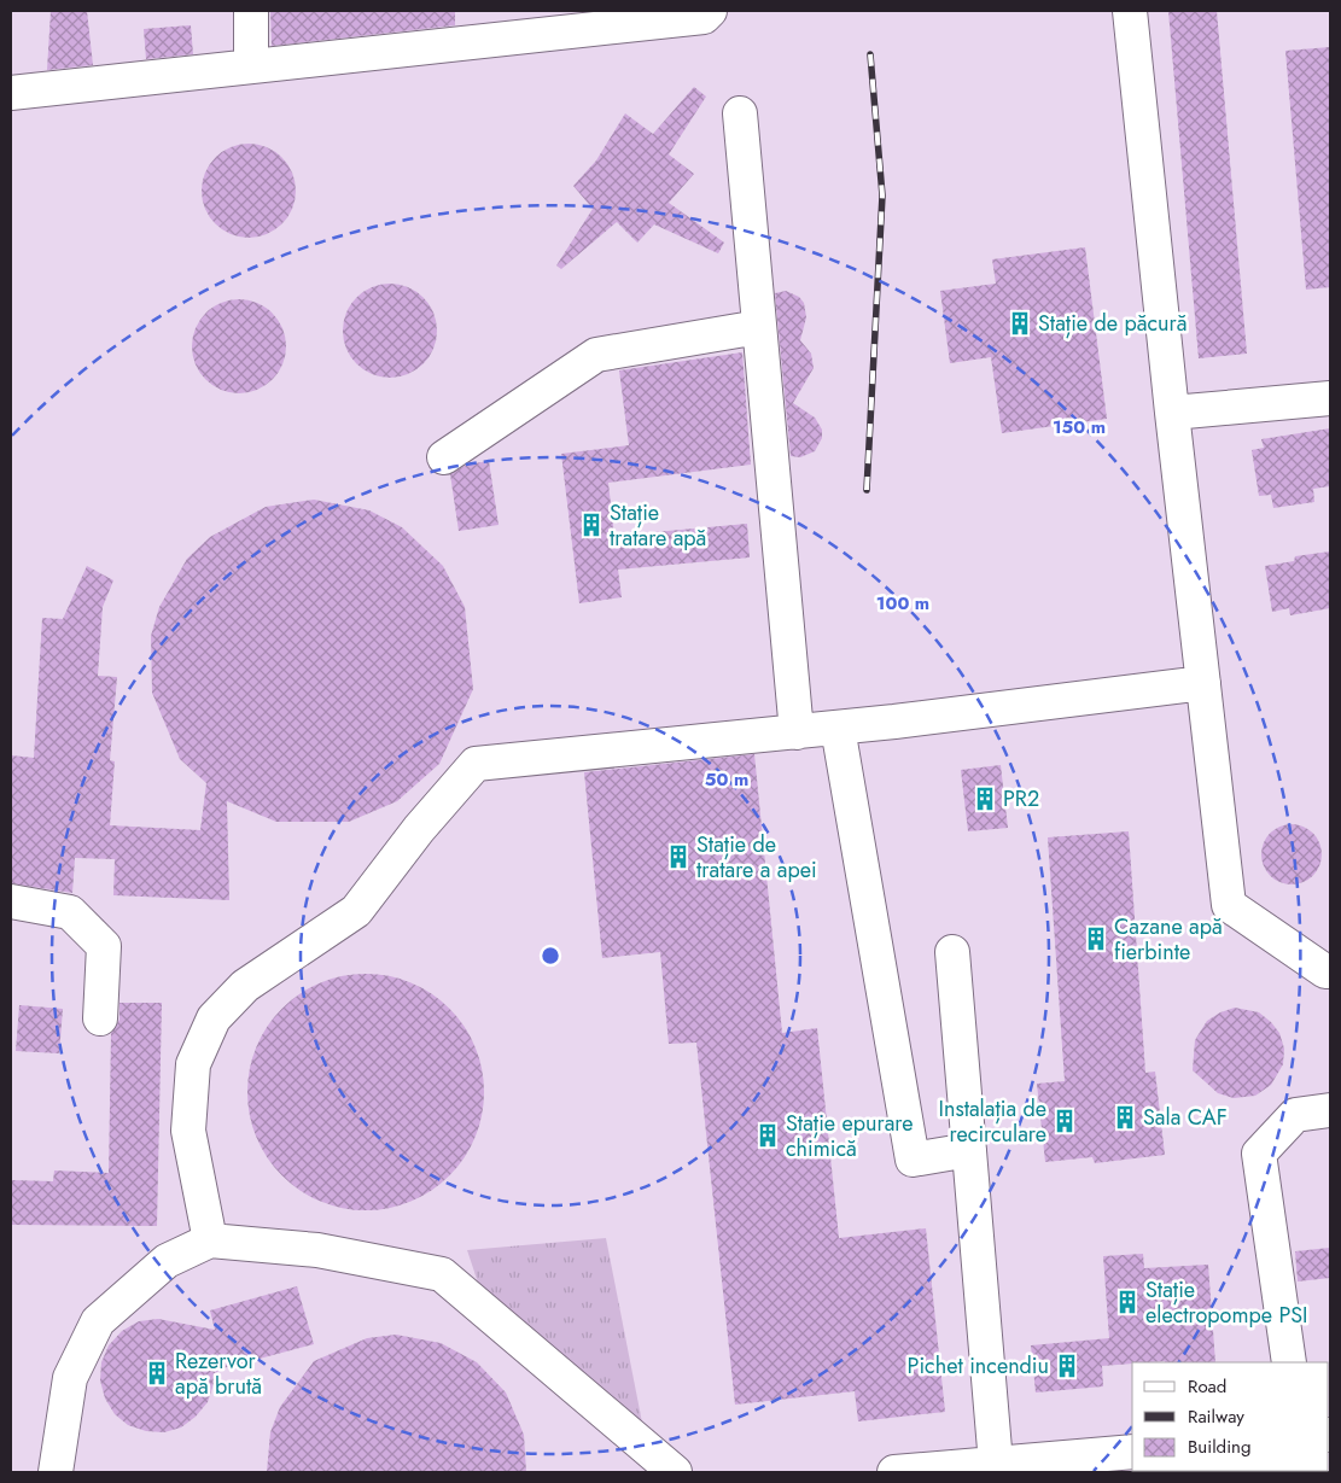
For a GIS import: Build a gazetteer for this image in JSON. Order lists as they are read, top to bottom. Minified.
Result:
{"places":{"building":["Stație de păcură","Stație tratare apă","PR2","Stație de tratare a apei","Cazane apă fierbinte","Sala CAF","Instalația de recirculare","Stație epurare chimică","Stație electropompe PSI","Pichet incendiu","Rezervor apă brută"]},"legend":["Road","Railway","Building"],"rings":["150 m","100 m","50 m"]}
